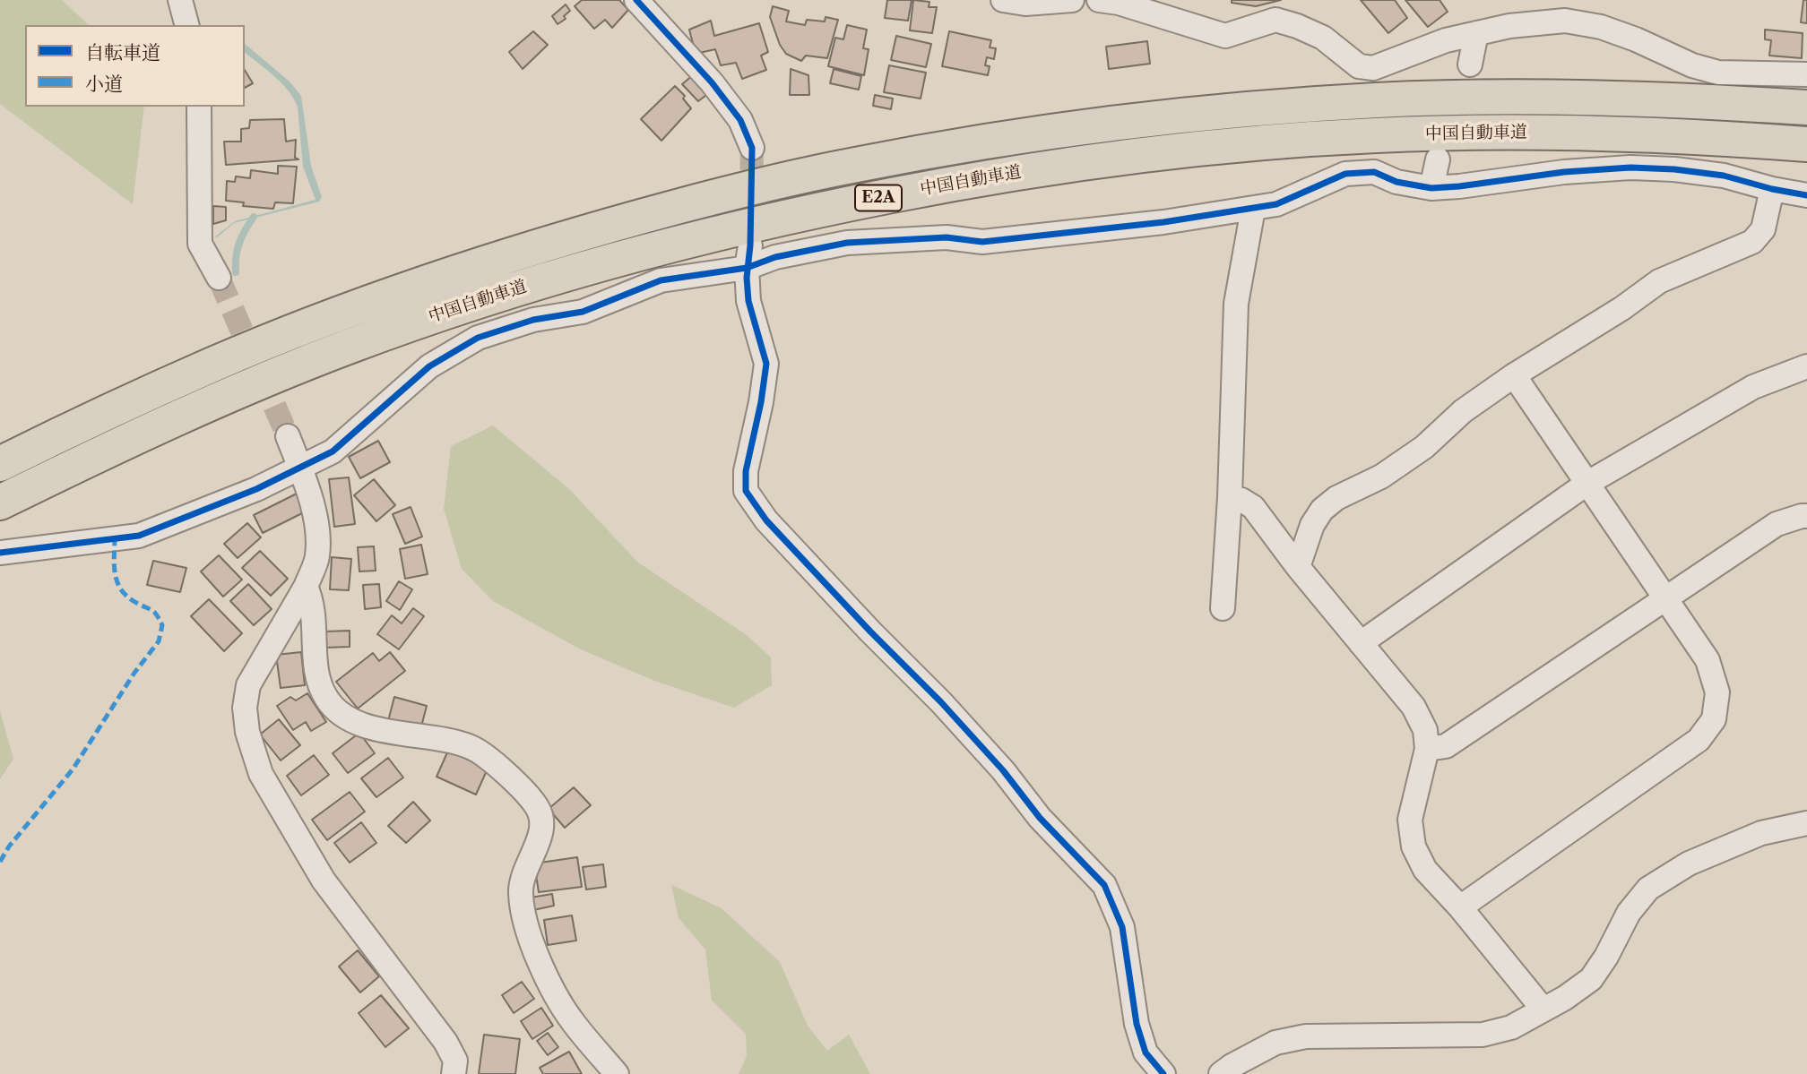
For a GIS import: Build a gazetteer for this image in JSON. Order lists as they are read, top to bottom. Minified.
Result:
{"streets":{"highway":["中国自動車道","E2A"]},"legend":["自転車道","小道"]}
